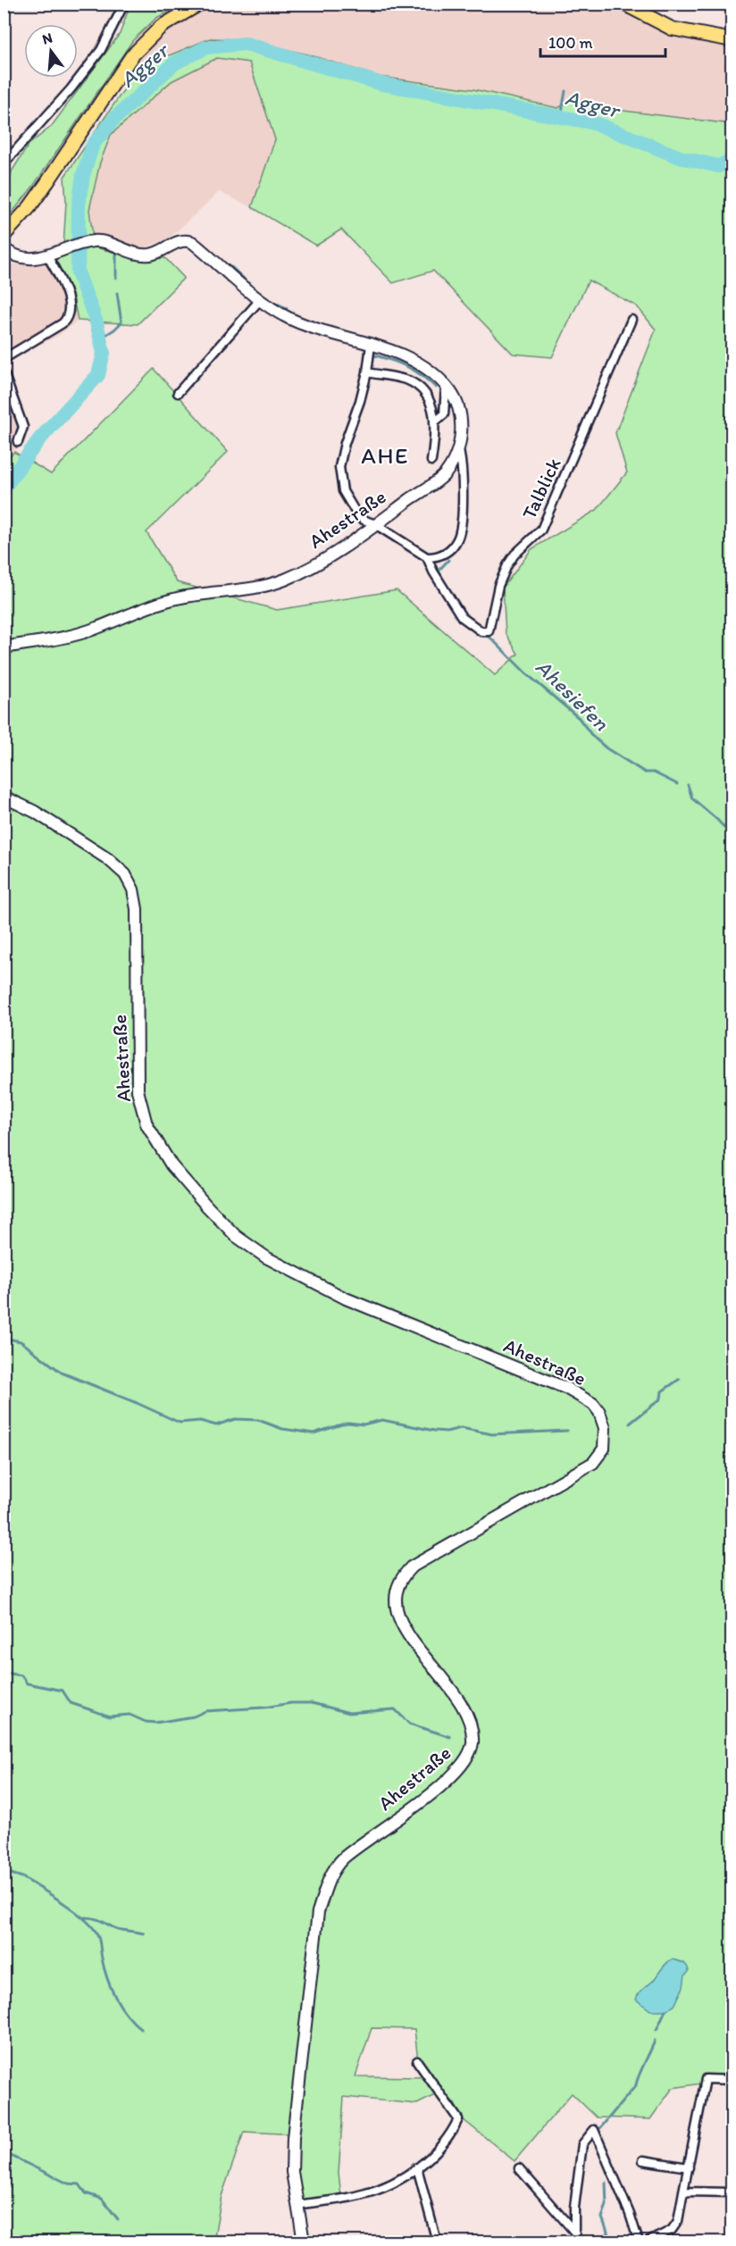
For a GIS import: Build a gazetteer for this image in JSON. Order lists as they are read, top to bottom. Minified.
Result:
{"streets":{"main road":["Ahestraße"],"street":["Talblick"]},"districts":["AHE"],"water":["Agger","Ahesiefen"],"scale_bar":"100 m","north":"top"}
